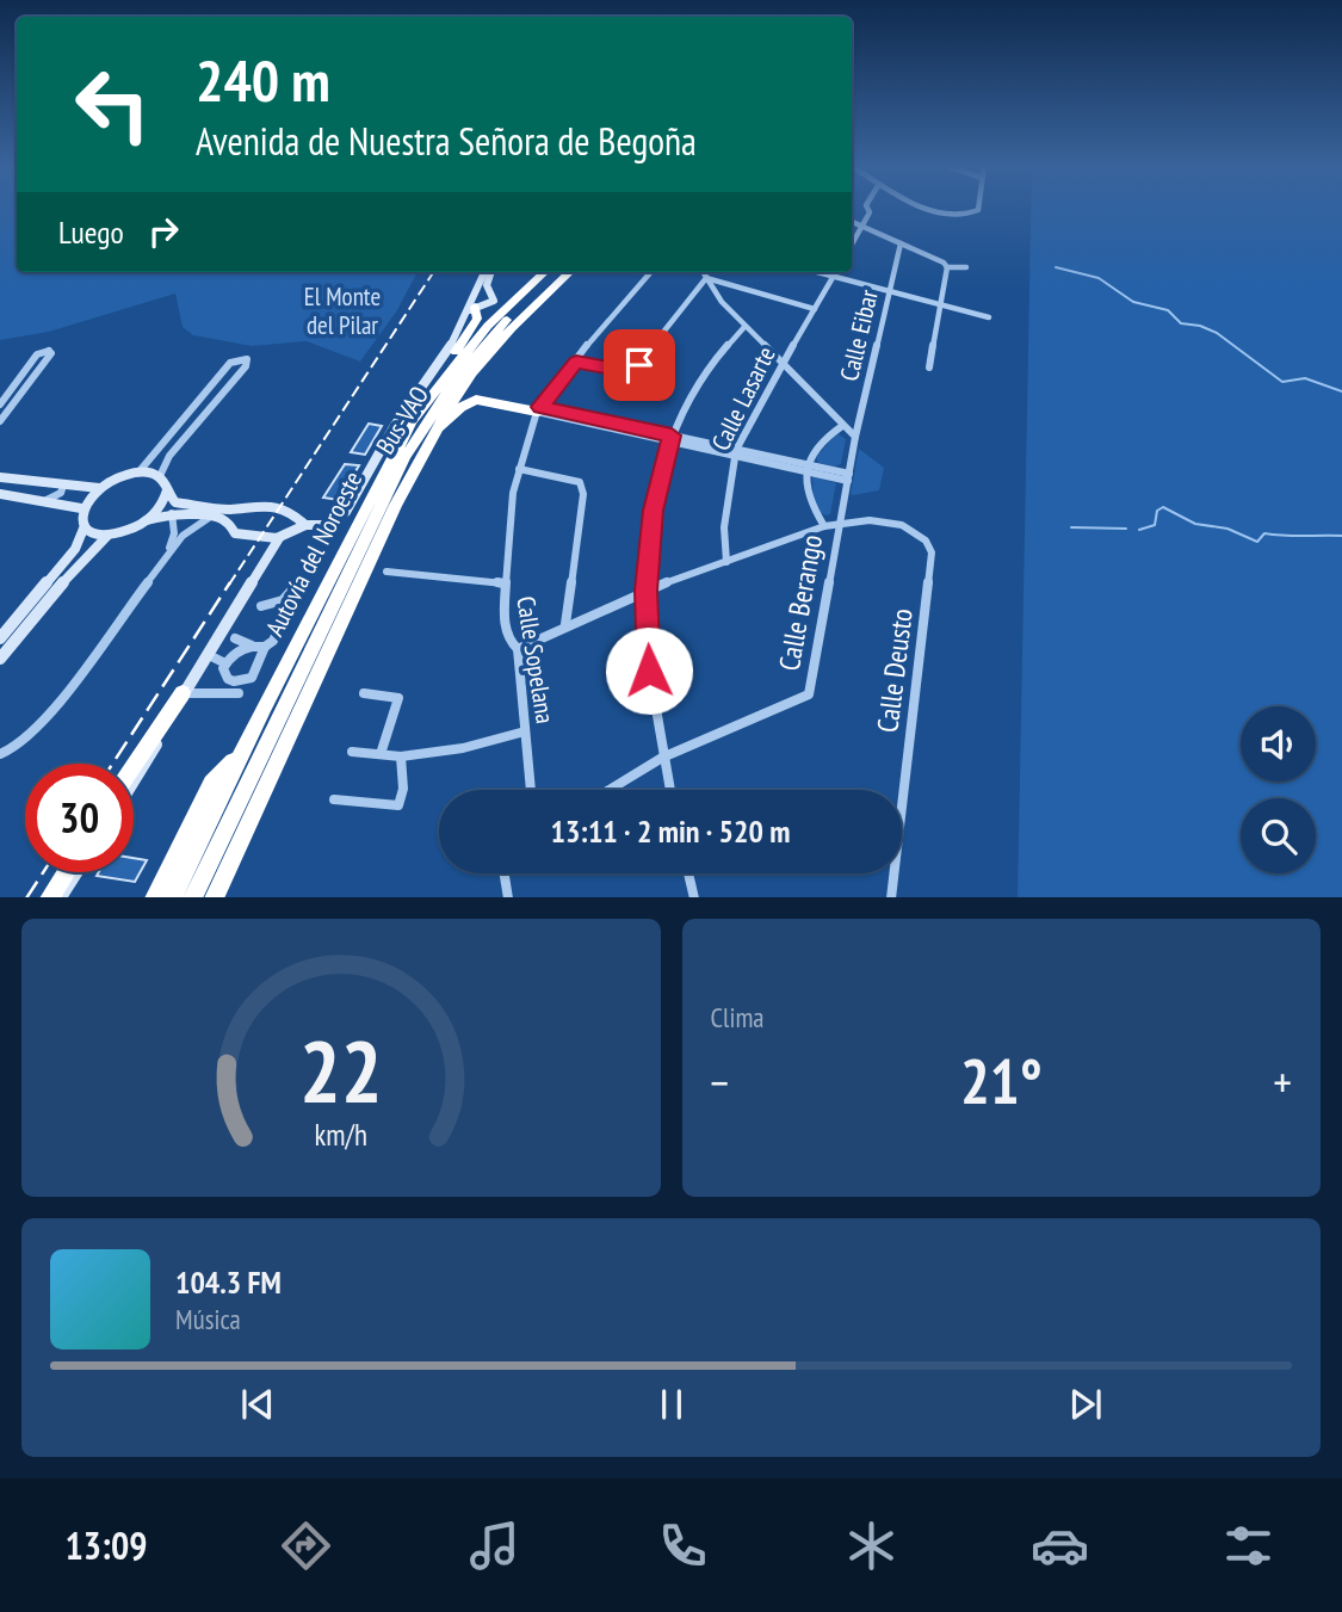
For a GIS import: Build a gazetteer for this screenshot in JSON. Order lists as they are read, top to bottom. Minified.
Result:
{"streets":{"highway":["Bus-VAO","Autovía del Noroeste"],"street":["Calle Eibar","Calle Lasarte","Calle Berango","Calle Sopelana","Calle Deusto"]},"crossings":[["Calle Eibar","Calle Berango"],["Calle Eibar","Calle Deusto"],["Calle Berango","Calle Deusto"]],"parks":["El Monte del Pilar"],"page":{"turn":["240 m","Avenida de Nuestra Señora de Begoña"],"then":"Luego","limit":"30","trip":"13:11 · 2 min · 520 m","tile":"Clima","heat":["−","21°","+"],"song":["104.3 FM","Música"],"tabs":"13:09","gauge":["22","km/h"]}}
